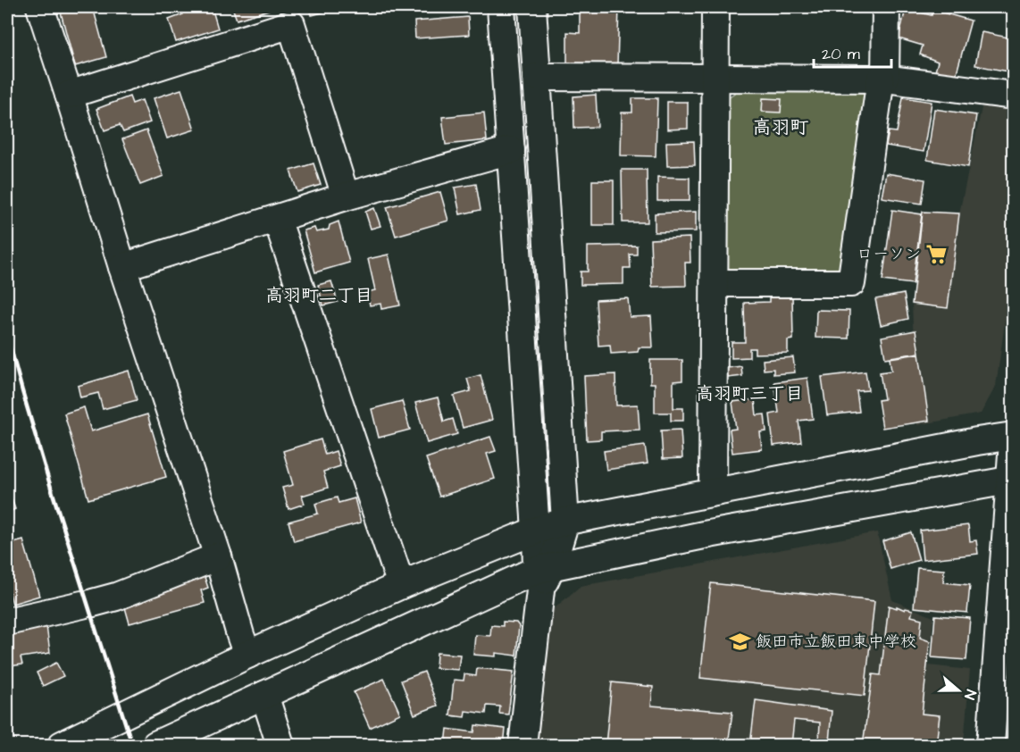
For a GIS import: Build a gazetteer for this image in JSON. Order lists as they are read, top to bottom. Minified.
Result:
{"districts":["高羽町","高羽町二丁目","高羽町三丁目"],"places":{"supermarket":["ローソン"],"school or university":["飯田市立飯田東中学校"]},"scale_bar":"20 m","north":"right"}
